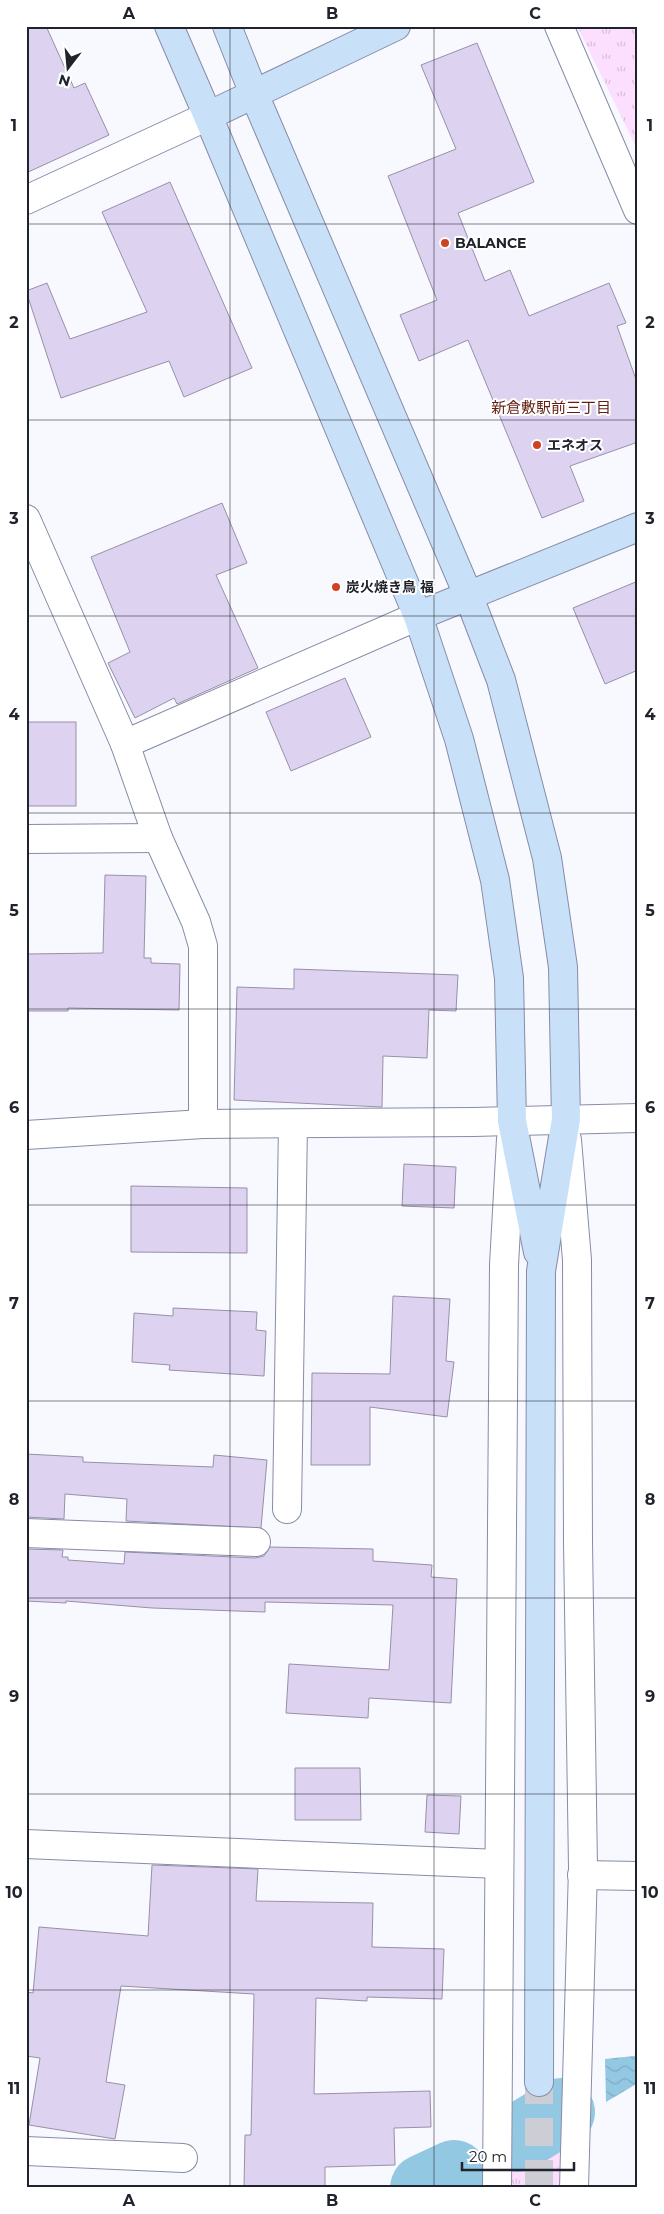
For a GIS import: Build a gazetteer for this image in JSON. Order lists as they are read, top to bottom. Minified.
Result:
{"districts":["新倉敷駅前三丁目"],"places":["BALANCE","エネオス","炭火焼き鳥 福"],"scale_bar":"20 m","north":"bottom","grid":{"columns":["A","B","C"],"rows":["1","2","3","4","5","6","7","8","9","10","11"]}}
